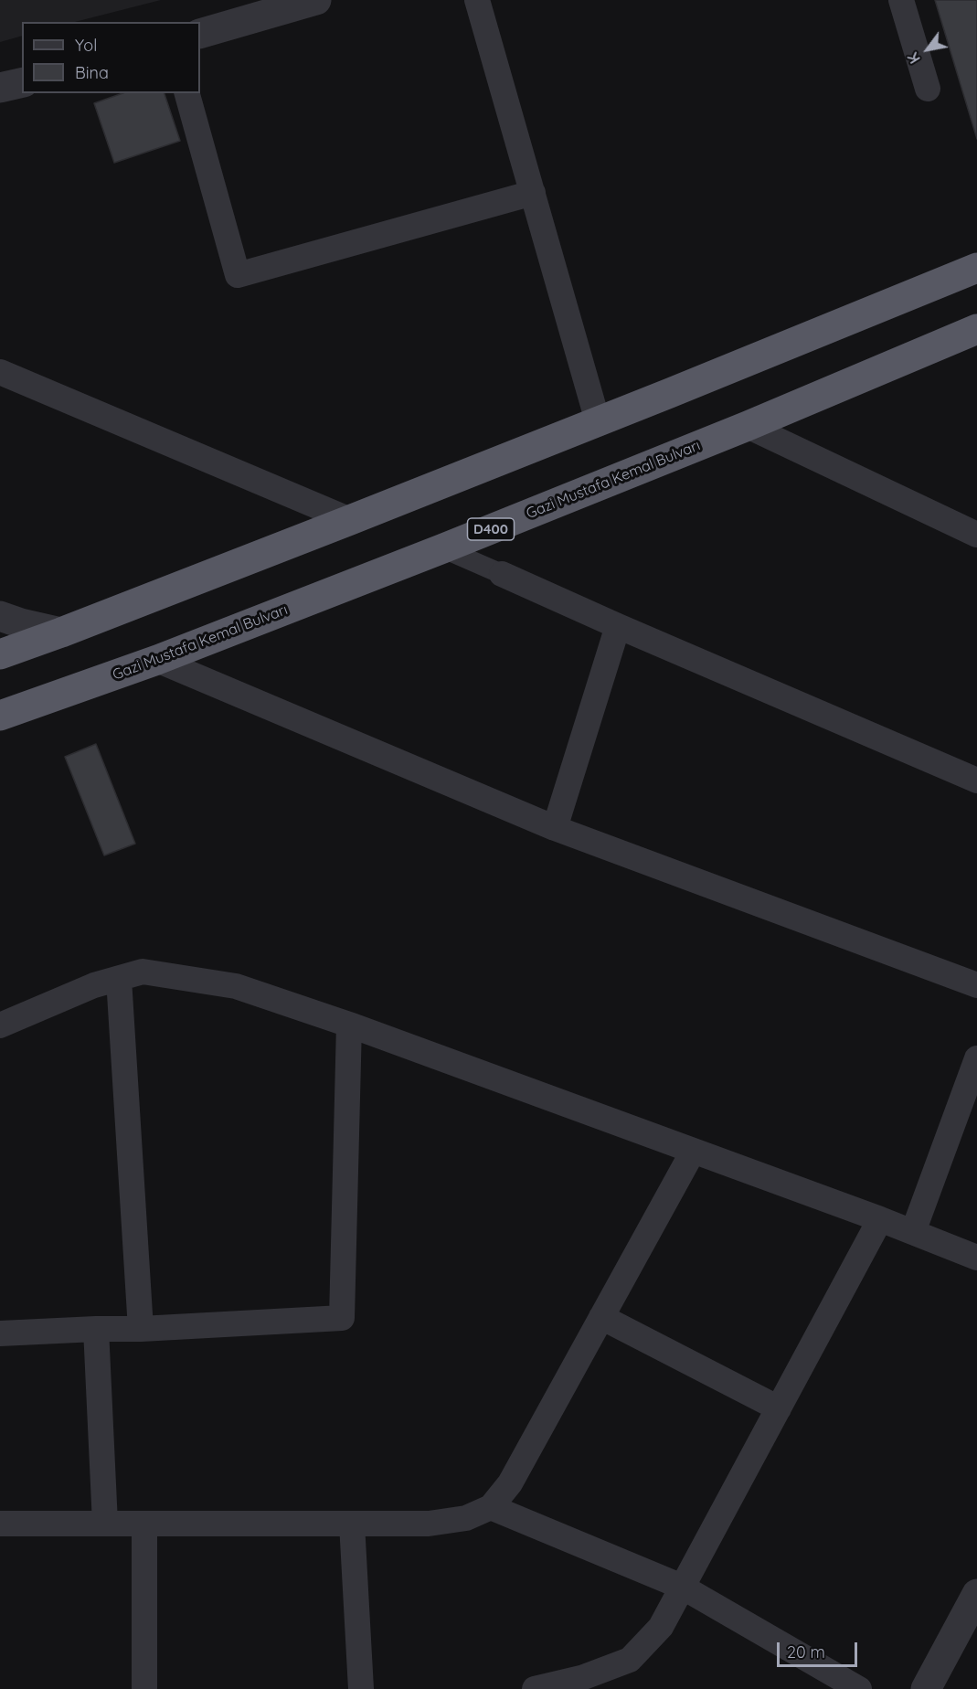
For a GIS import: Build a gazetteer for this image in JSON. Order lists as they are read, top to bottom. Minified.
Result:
{"streets":{"highway":["Gazi Mustafa Kemal Bulvarı","D400"]},"legend":["Yol","Bina"],"scale_bar":"20 m","north":"bottom left"}
